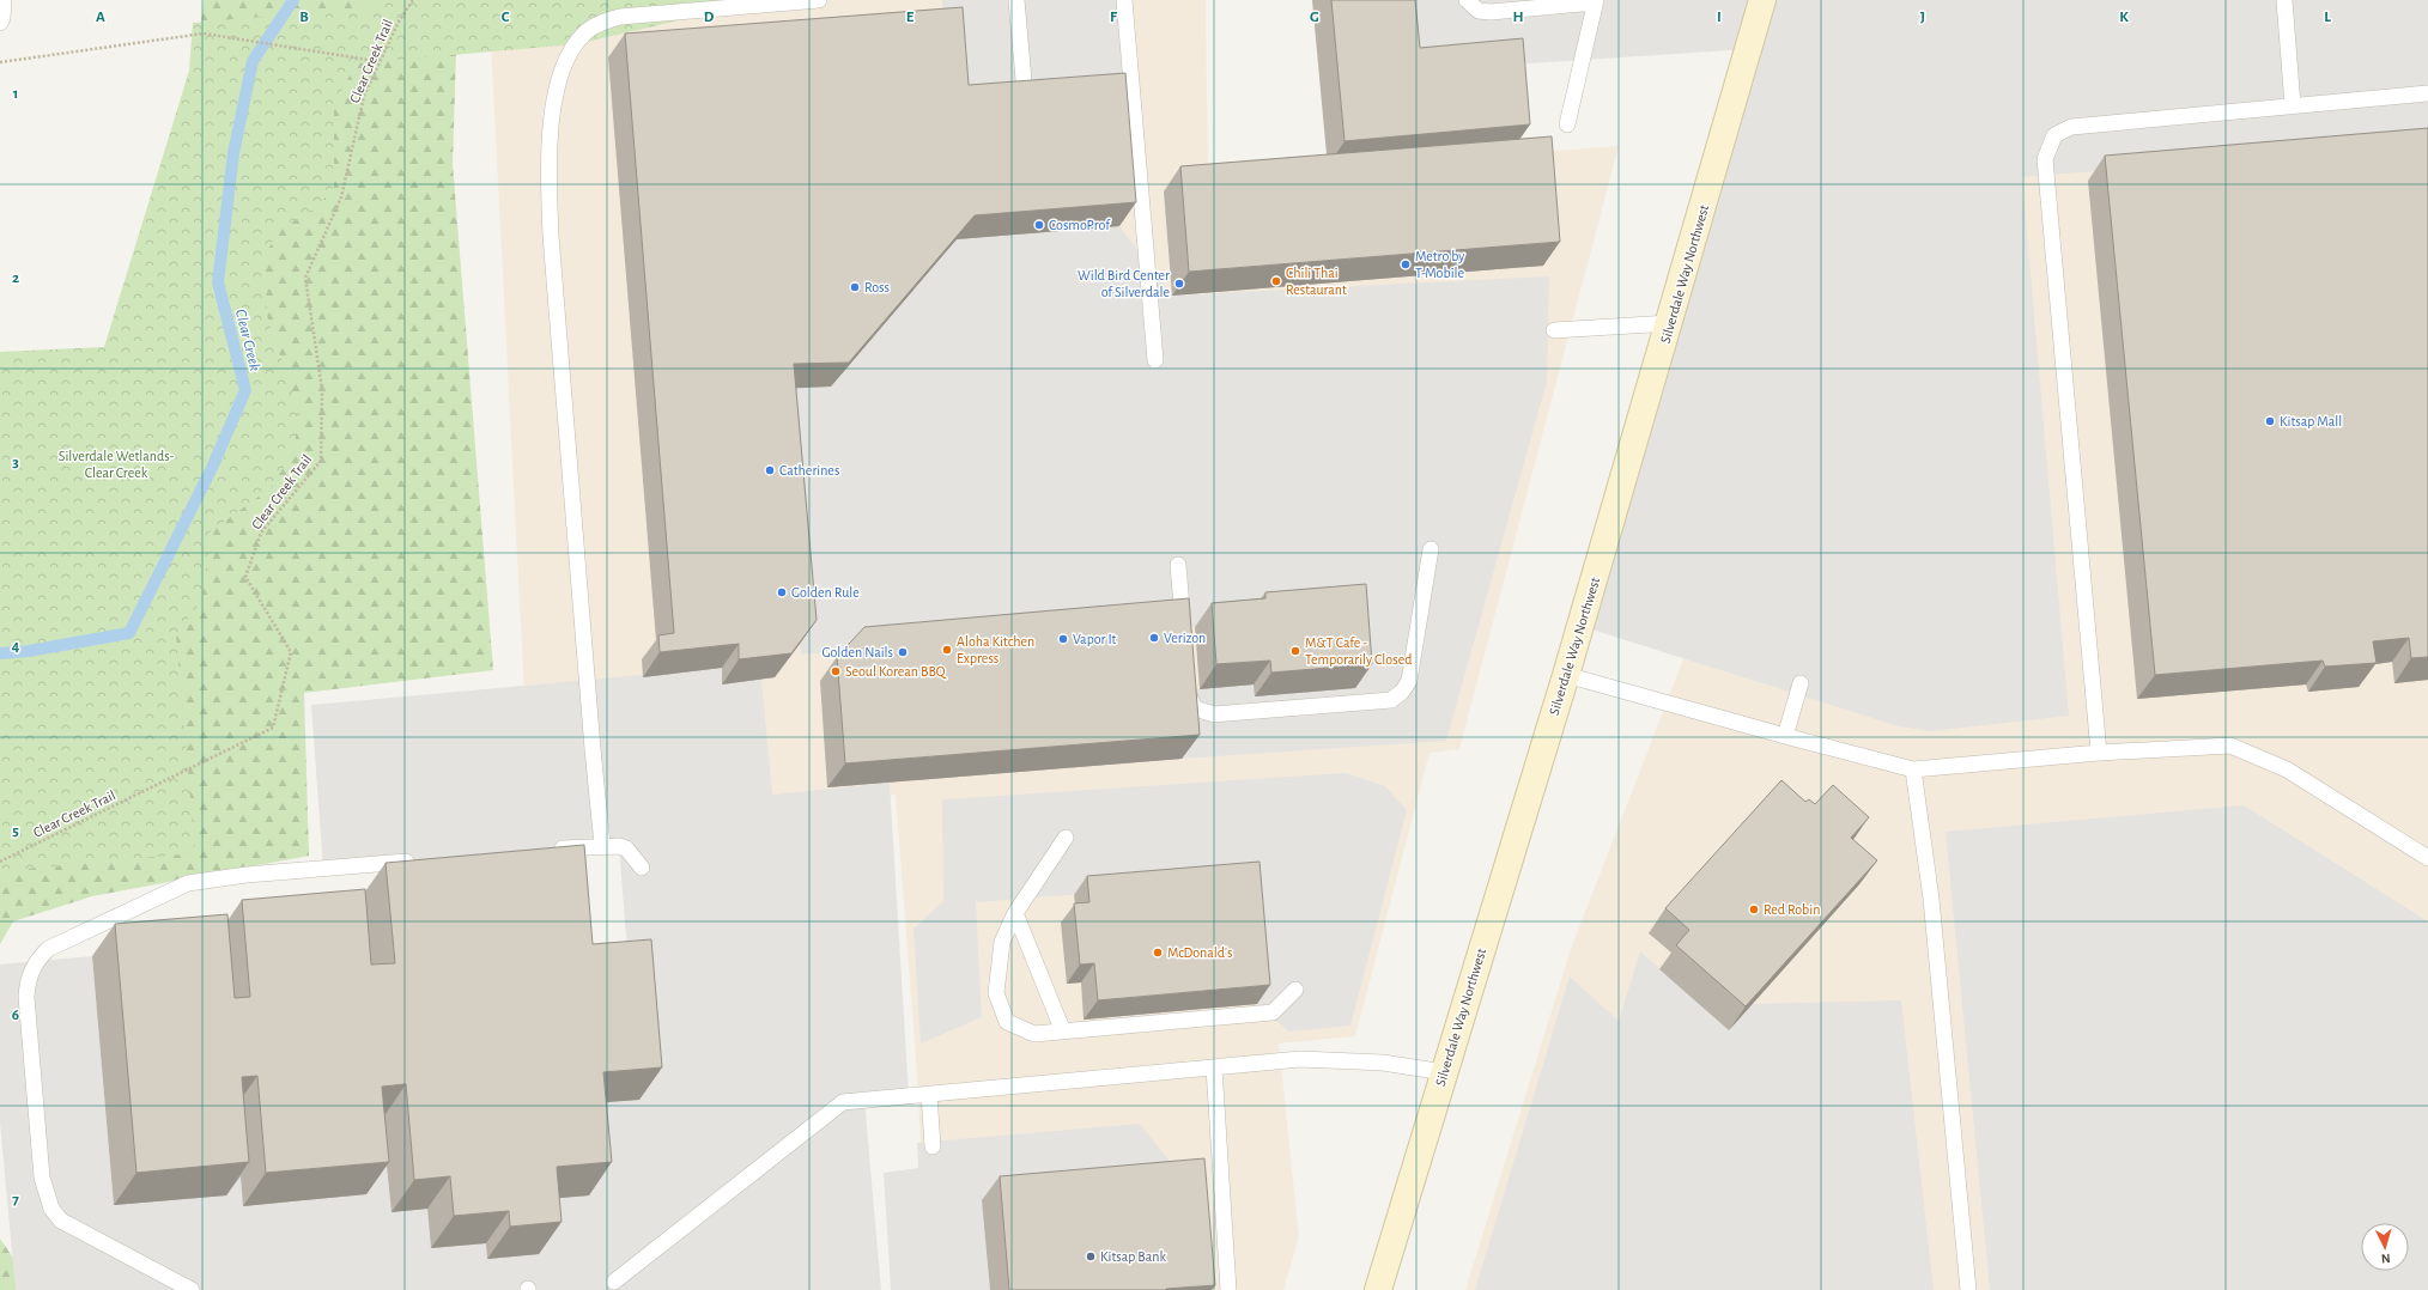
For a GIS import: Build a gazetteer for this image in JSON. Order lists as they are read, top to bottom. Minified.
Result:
{"streets":{"main road":["Silverdale Way Northwest"],"path":["Clear Creek Trail"]},"water":["Clear Creek"],"parks":["Silverdale Wetlands- Clear Creek"],"places":["CosmoProf","Metro by T-Mobile","Chili Thai Restaurant","Wild Bird Center of Silverdale","Ross","Kitsap Mall","Catherines","Golden Rule","Verizon","Vapor It","Aloha Kitchen Express","M&T Cafe - Temporarily Closed","Golden Nails","Seoul Korean BBQ","Red Robin","McDonald's","Kitsap Bank"],"north":"bottom","grid":{"columns":["A","B","C","D","E","F","G","H","I","J","K","L"],"rows":["1","2","3","4","5","6","7"]}}
